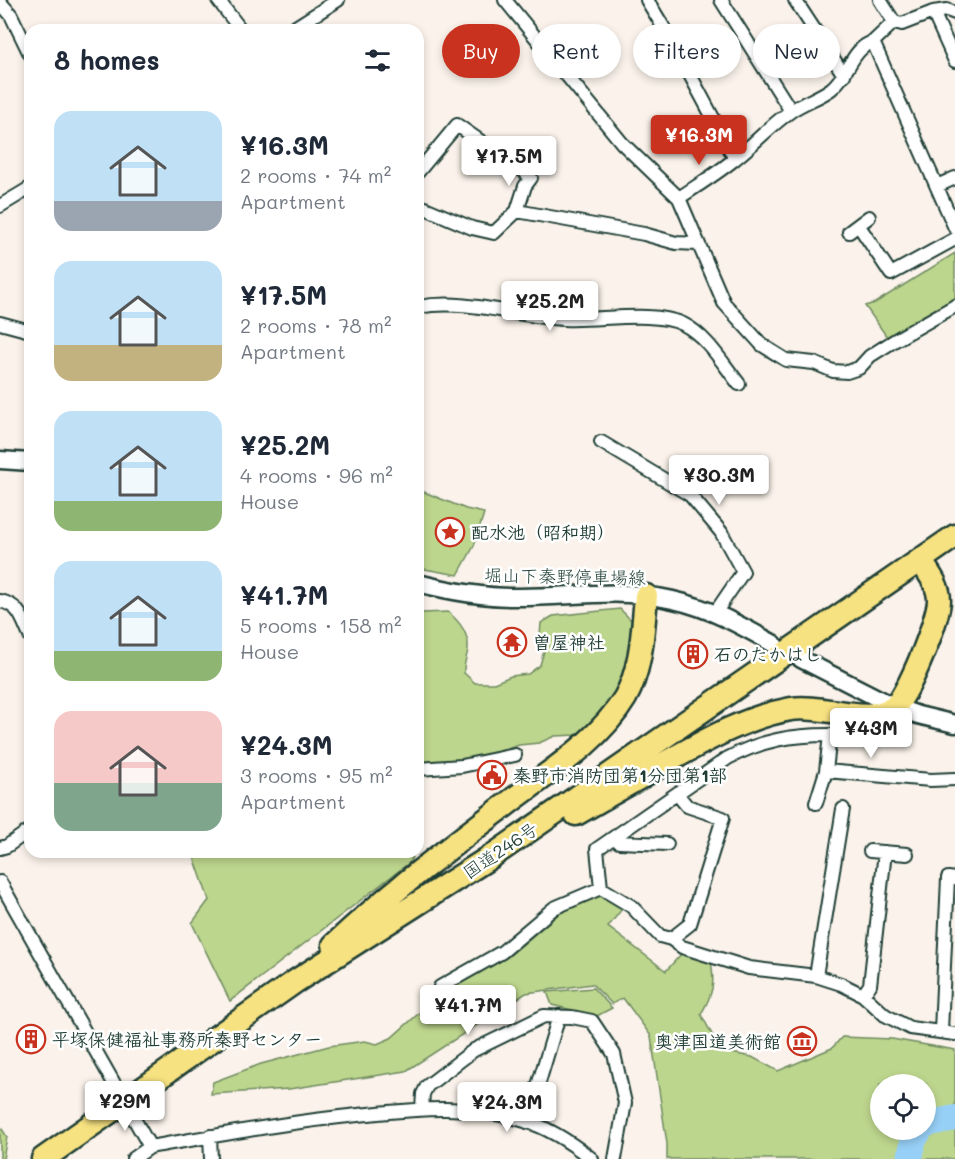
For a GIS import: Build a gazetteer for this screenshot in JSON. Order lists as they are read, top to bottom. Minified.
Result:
{"streets":{"highway":["国道246号"],"main road":["堀山下秦野停車場線"]},"places":{"place":["配水池（昭和期）"],"temple":["曽屋神社"],"building":["石のたかはし","平塚保健福祉事務所秦野センター"],"public building":["秦野市消防団第1分団第1部"],"museum":["奥津国道美術館"]},"page":{"chip":["Buy","Rent","Filters","New"],"heading":"8 homes","list":[{"name":"¥16.3M","note":"2 rooms · 74 m² · Apartment"},{"name":"¥17.5M","note":"2 rooms · 78 m² · Apartment"},{"name":"¥25.2M","note":"4 rooms · 96 m² · House"},{"name":"¥41.7M","note":"5 rooms · 158 m² · House"},{"name":"¥24.3M","note":"3 rooms · 95 m² · Apartment"}],"price":["¥16.3M","¥17.5M","¥25.2M","¥30.3M","¥43M","¥41.7M","¥29M","¥24.3M"]}}
